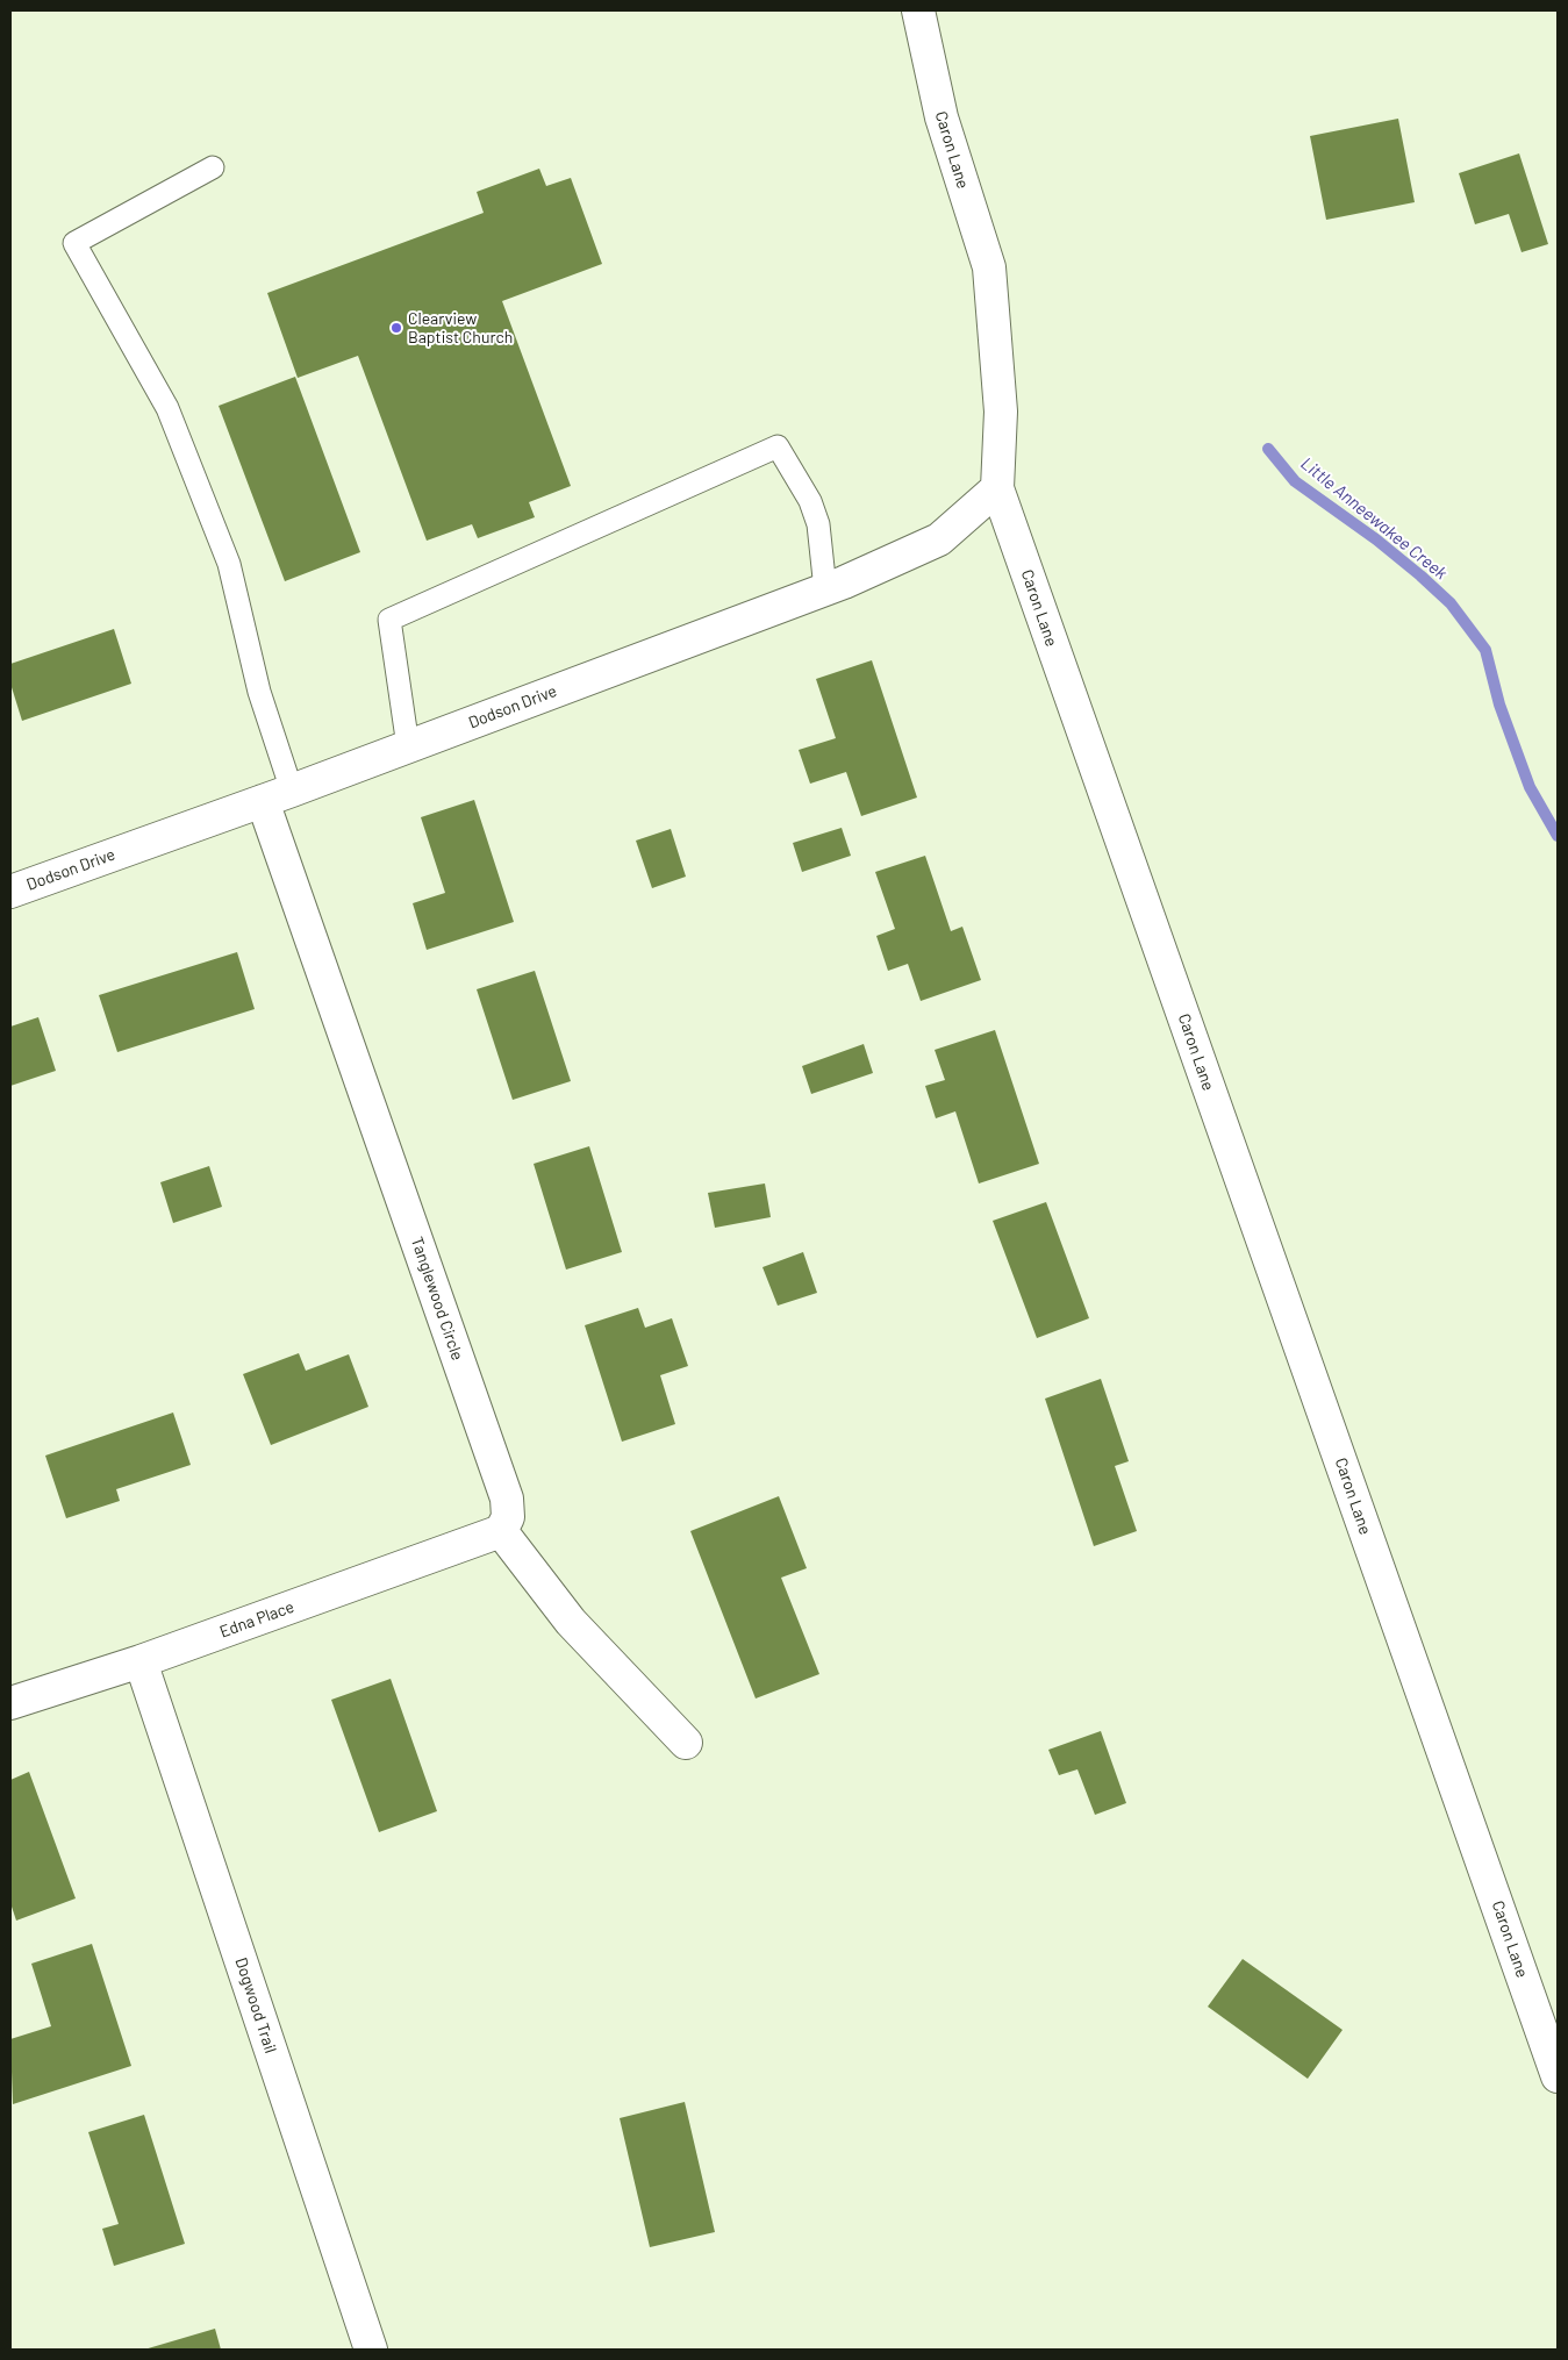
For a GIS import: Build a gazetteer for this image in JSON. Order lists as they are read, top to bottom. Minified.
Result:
{"streets":{"street":["Caron Lane","Dodson Drive","Tanglewood Circle","Edna Place","Dogwood Trail"]},"crossings":[["Caron Lane","Dodson Drive"],["Dodson Drive","Tanglewood Circle"],["Tanglewood Circle","Edna Place"],["Edna Place","Dogwood Trail"]],"water":["Little Anneewakee Creek"],"places":["Clearview Baptist Church"]}
